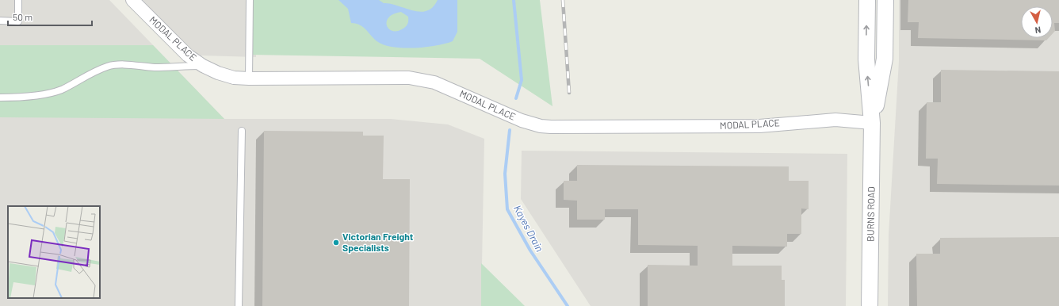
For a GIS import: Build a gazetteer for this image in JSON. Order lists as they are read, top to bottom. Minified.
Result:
{"streets":{"street":["MODAL PLACE","BURNS ROAD"]},"crossings":[["MODAL PLACE","BURNS ROAD"]],"water":["Kayes Drain"],"places":["Victorian Freight Specialists"],"scale_bar":"50 m","north":"bottom"}
